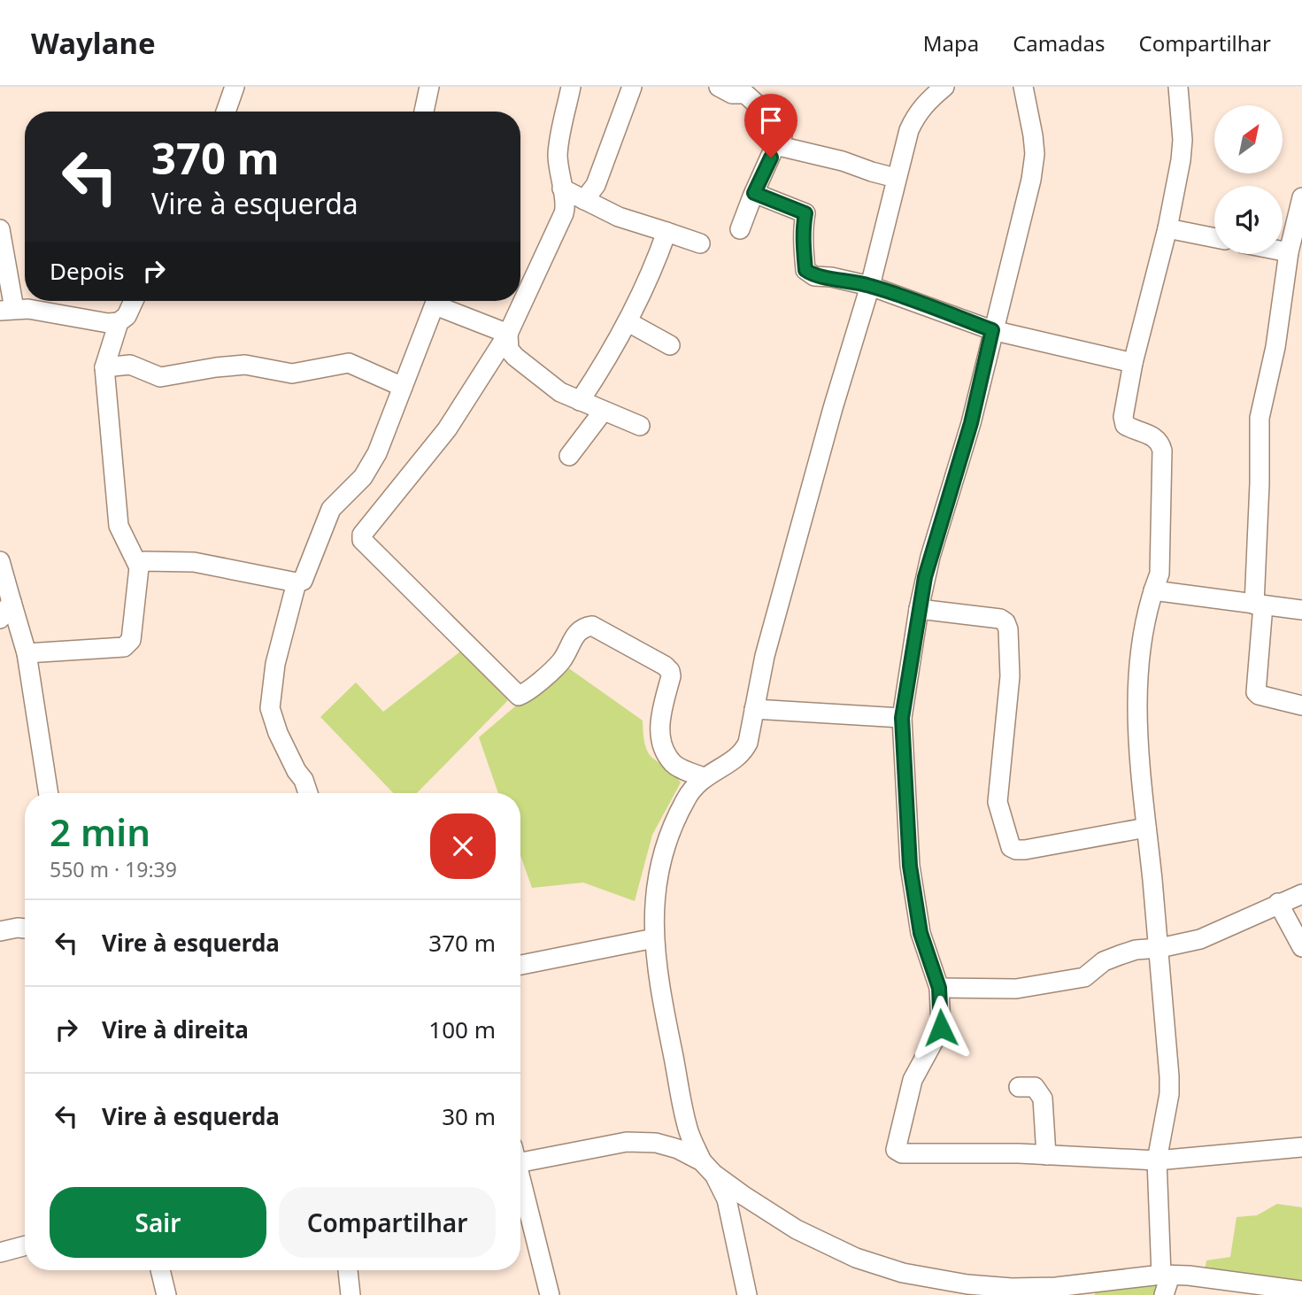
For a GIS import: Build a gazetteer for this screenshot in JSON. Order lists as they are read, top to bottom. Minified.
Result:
{"north":"top right","page":{"header":"Waylane","nav":["Mapa","Camadas","Compartilhar"],"turn":["370 m","Vire à esquerda"],"then":"Depois","heading":["2 min","550 m · 19:39"],"list":[{"name":"Vire à esquerda","value":"370 m"},{"name":"Vire à direita","value":"100 m"},{"name":"Vire à esquerda","value":"30 m"}],"buttons":["Sair","Compartilhar"]}}
